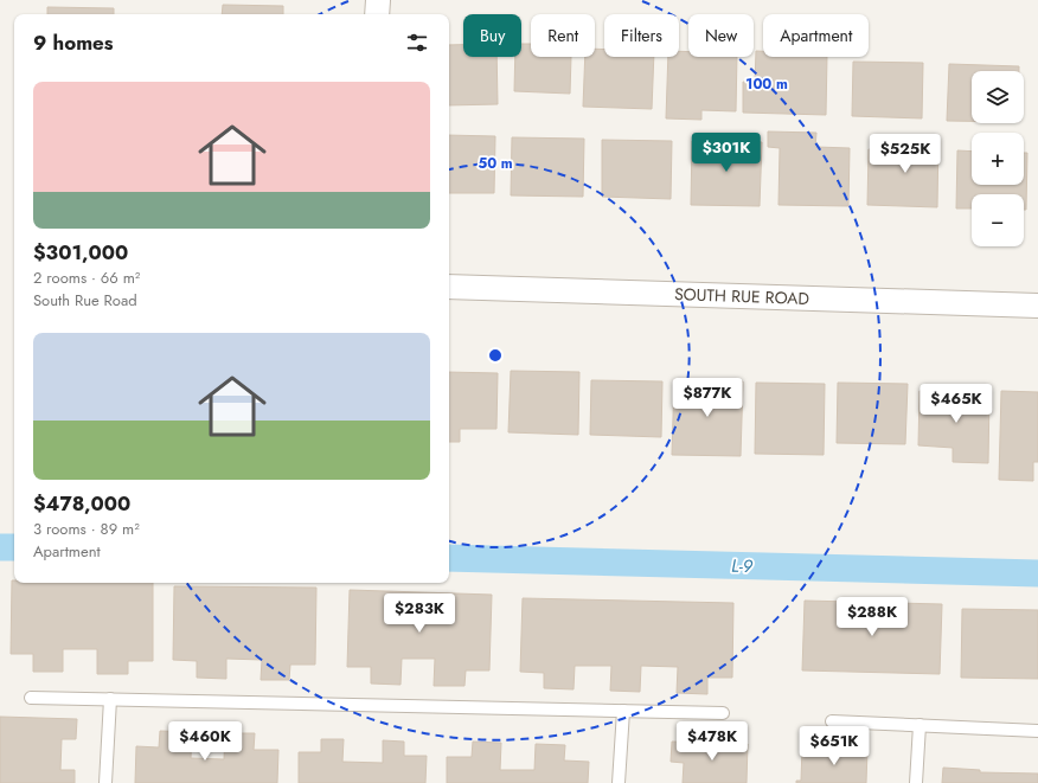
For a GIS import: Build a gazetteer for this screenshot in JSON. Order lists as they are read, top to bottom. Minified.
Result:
{"streets":{"street":["SOUTH RUE ROAD"]},"water":["L-9"],"page":{"chip":["Buy","Rent","Filters","New","Apartment"],"heading":"9 homes","map_buttons":["+","−"],"list":[{"name":"$301,000","note":"2 rooms · 66 m² · South Rue Road"},{"name":"$478,000","note":"3 rooms · 89 m² · Apartment"}],"price":["$301K","$525K","$877K","$465K","$283K","$288K","$460K","$478K","$651K"]},"rings":["100 m","50 m"]}
